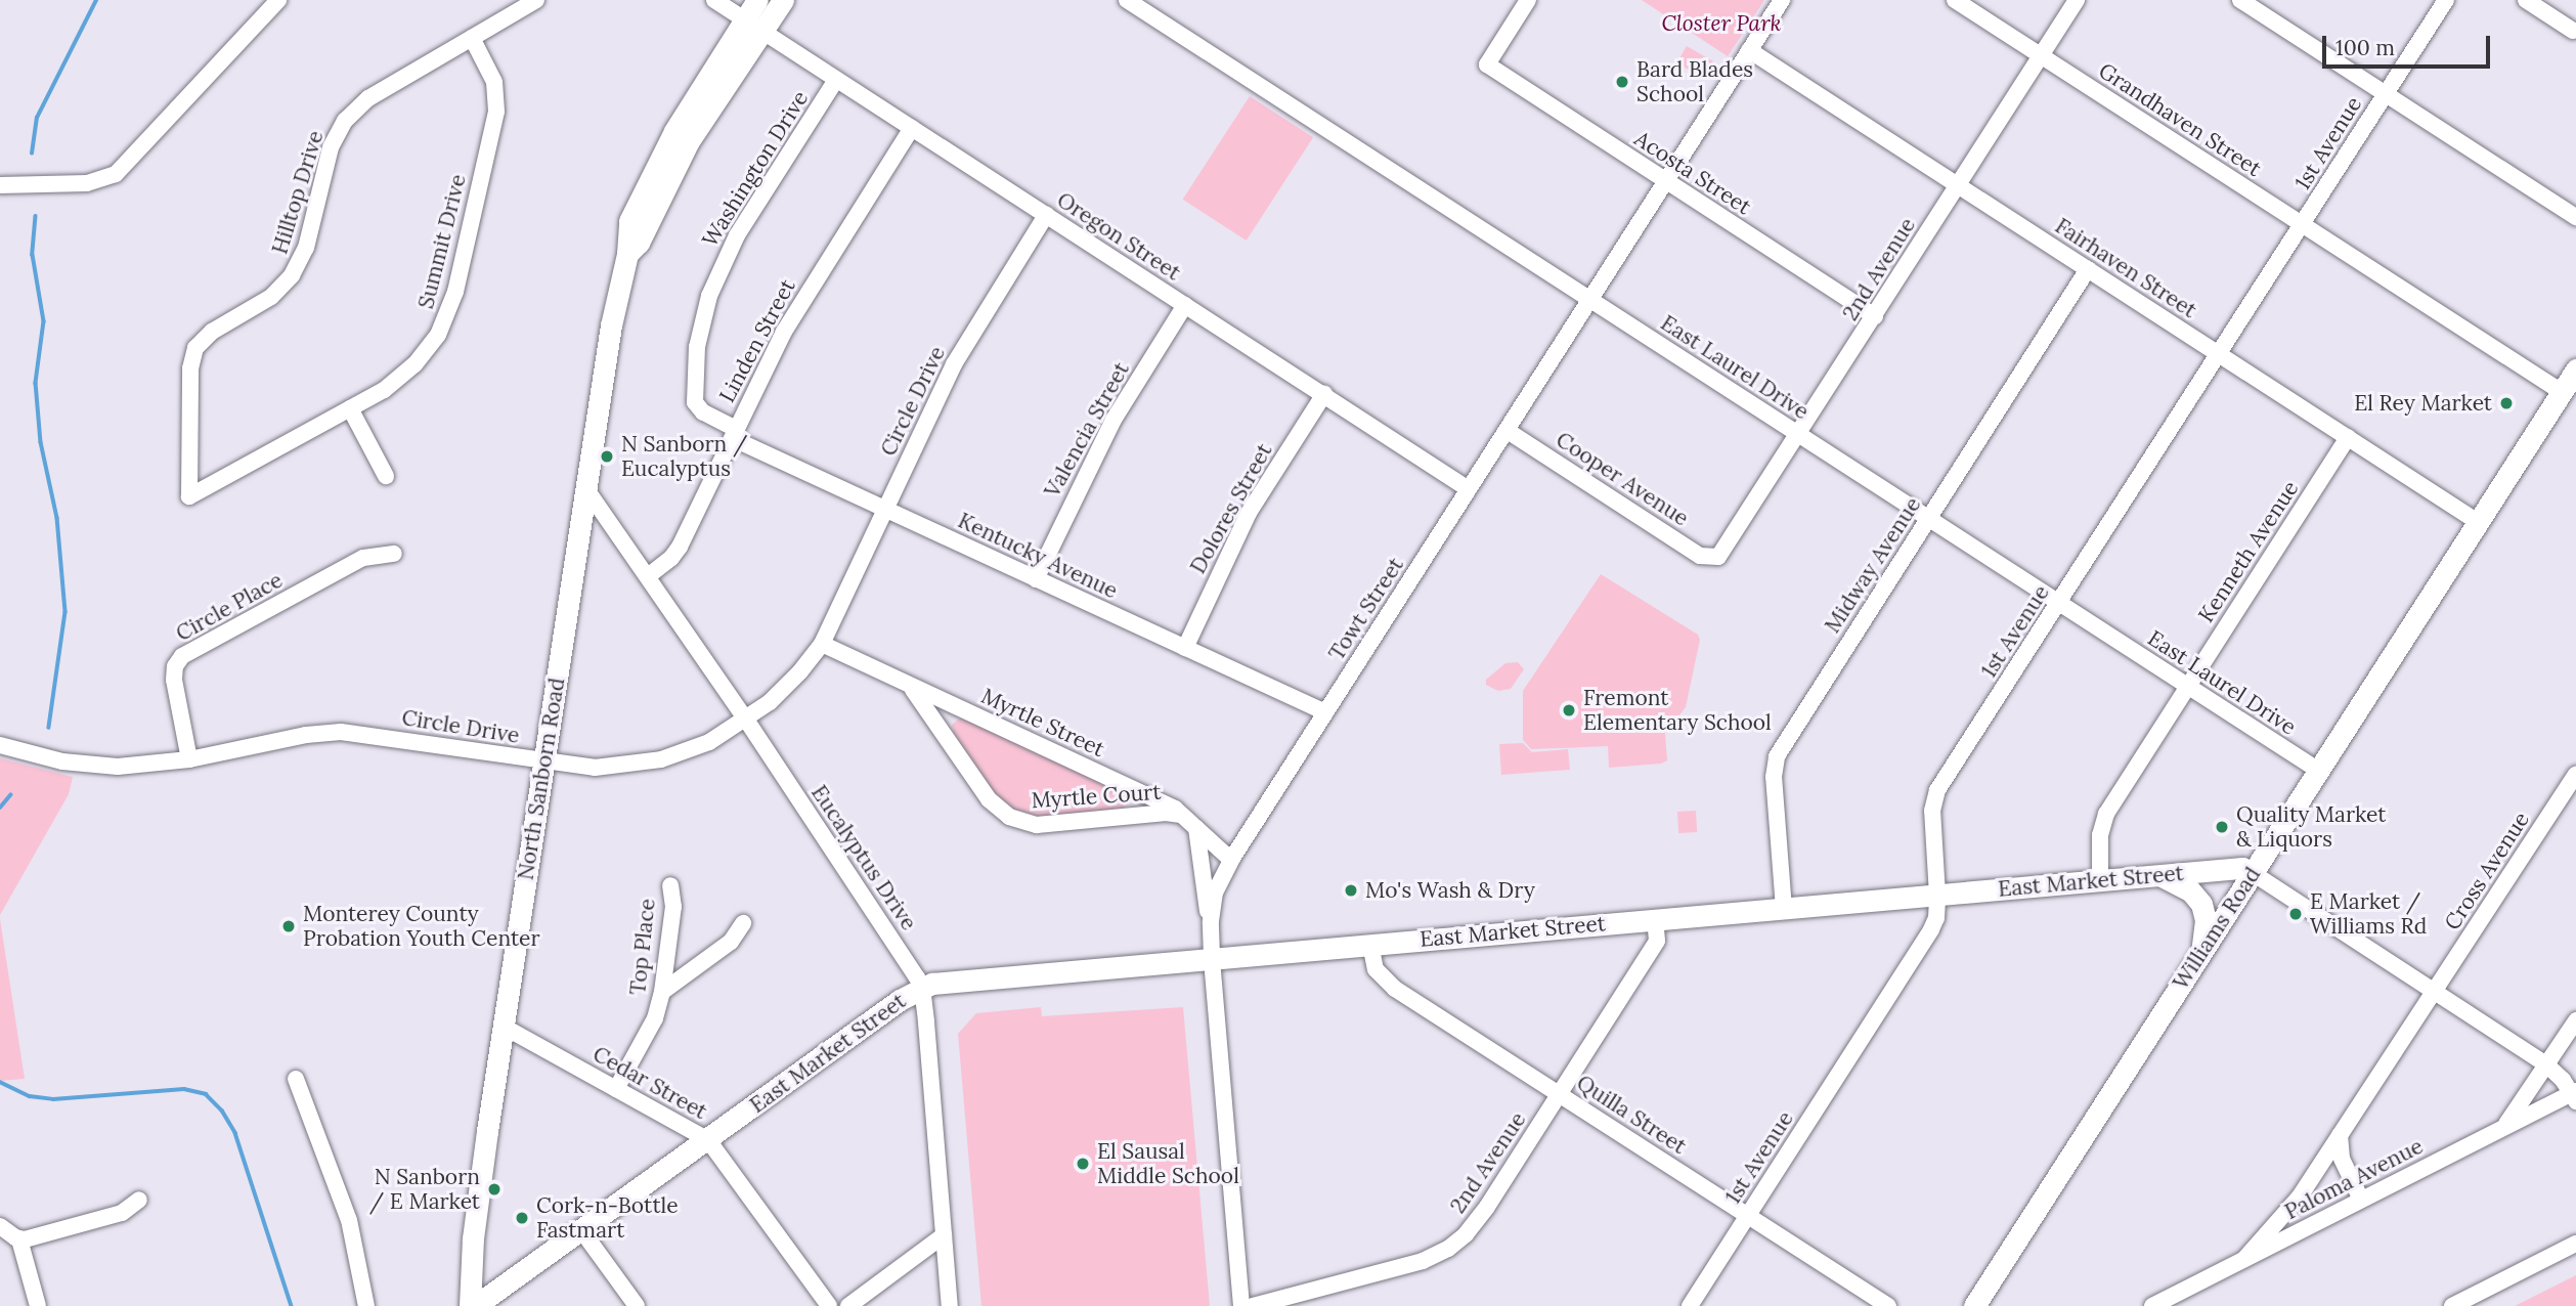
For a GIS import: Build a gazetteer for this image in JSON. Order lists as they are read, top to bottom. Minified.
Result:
{"streets":{"main road":["North Sanborn Road","East Market Street","Williams Road"],"street":["Grandhaven Street","1st Avenue","Washington Drive","Acosta Street","Hilltop Drive","Oregon Street","Summit Drive","Fairhaven Street","2nd Avenue","Linden Street","East Laurel Drive","Circle Drive","Valencia Street","Cooper Avenue","Dolores Street","Kenneth Avenue","Kentucky Avenue","Midway Avenue","Circle Place","Towt Street","Myrtle Street","Myrtle Court","Eucalyptus Drive","Cross Avenue","Top Place","Cedar Street","Quilla Street","Paloma Avenue"]},"crossings":[["Grandhaven Street","1st Avenue"],["Grandhaven Street","2nd Avenue"],["Grandhaven Street","Williams Road"],["1st Avenue","Fairhaven Street"],["1st Avenue","East Laurel Drive"],["1st Avenue","East Market Street"],["1st Avenue","Quilla Street"],["Washington Drive","Oregon Street"],["Washington Drive","Linden Street"],["Washington Drive","Kentucky Avenue"],["Acosta Street","2nd Avenue"],["Acosta Street","Towt Street"],["Hilltop Drive","Summit Drive"],["Oregon Street","Linden Street"],["Oregon Street","Circle Drive"],["Oregon Street","Valencia Street"],["Oregon Street","Dolores Street"],["Oregon Street","Towt Street"],["Oregon Street","North Sanborn Road"],["Fairhaven Street","2nd Avenue"],["Fairhaven Street","Kenneth Avenue"],["Fairhaven Street","Midway Avenue"],["Fairhaven Street","Towt Street"],["Fairhaven Street","Williams Road"],["2nd Avenue","East Laurel Drive"],["2nd Avenue","Cooper Avenue"],["2nd Avenue","East Market Street"],["2nd Avenue","Quilla Street"],["Linden Street","Kentucky Avenue"],["Linden Street","Eucalyptus Drive"],["East Laurel Drive","Kenneth Avenue"],["East Laurel Drive","Midway Avenue"],["East Laurel Drive","Towt Street"],["East Laurel Drive","Williams Road"],["Circle Drive","Kentucky Avenue"],["Circle Drive","Circle Place"],["Circle Drive","Myrtle Street"],["Circle Drive","North Sanborn Road"],["Circle Drive","Eucalyptus Drive"],["Valencia Street","Kentucky Avenue"],["Cooper Avenue","Towt Street"],["Dolores Street","Kentucky Avenue"],["Kenneth Avenue","East Market Street"],["Kentucky Avenue","Towt Street"],["Midway Avenue","East Market Street"],["Towt Street","Myrtle Street"],["Towt Street","East Market Street"],["Myrtle Street","Myrtle Court"],["North Sanborn Road","Eucalyptus Drive"],["North Sanborn Road","East Market Street"],["North Sanborn Road","Cedar Street"],["Eucalyptus Drive","East Market Street"],["Cross Avenue","East Market Street"],["Cross Avenue","Paloma Avenue"],["East Market Street","Williams Road"],["East Market Street","Cedar Street"],["East Market Street","Quilla Street"],["East Market Street","Paloma Avenue"],["Top Place","Cedar Street"]],"parks":["Closter Park"],"places":["Bard Blades School","El Rey Market","N Sanborn / Eucalyptus","Fremont Elementary School","Quality Market & Liquors","Mo's Wash & Dry","E Market / Williams Rd","Monterey County Probation Youth Center","El Sausal Middle School","N Sanborn / E Market","Cork-n-Bottle Fastmart"],"scale_bar":"100 m"}
